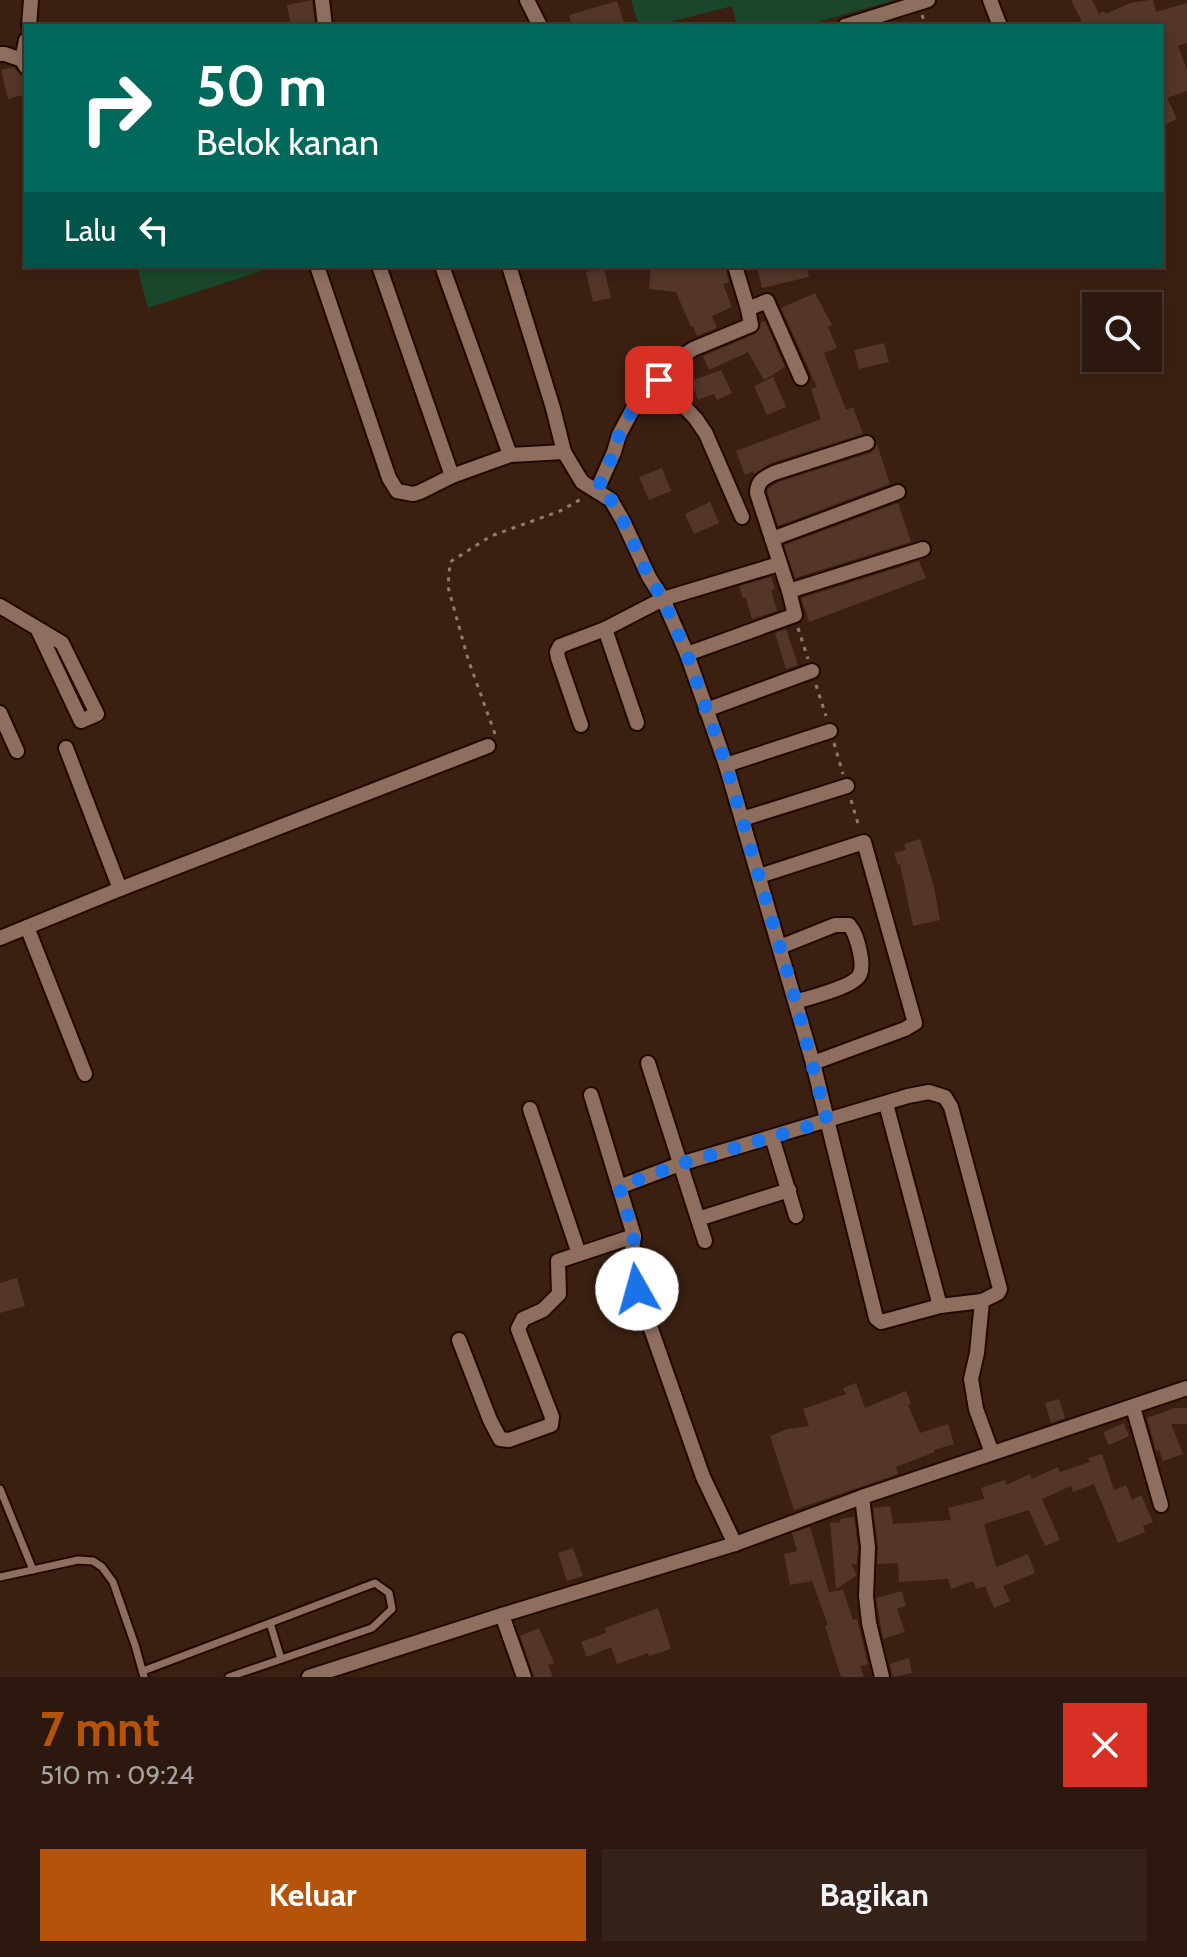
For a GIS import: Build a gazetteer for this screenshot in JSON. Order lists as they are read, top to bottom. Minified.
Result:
{"page":{"turn":["50 m","Belok kanan"],"then":"Lalu","heading":["7 mnt","510 m · 09:24"],"buttons":["Keluar","Bagikan"]}}
